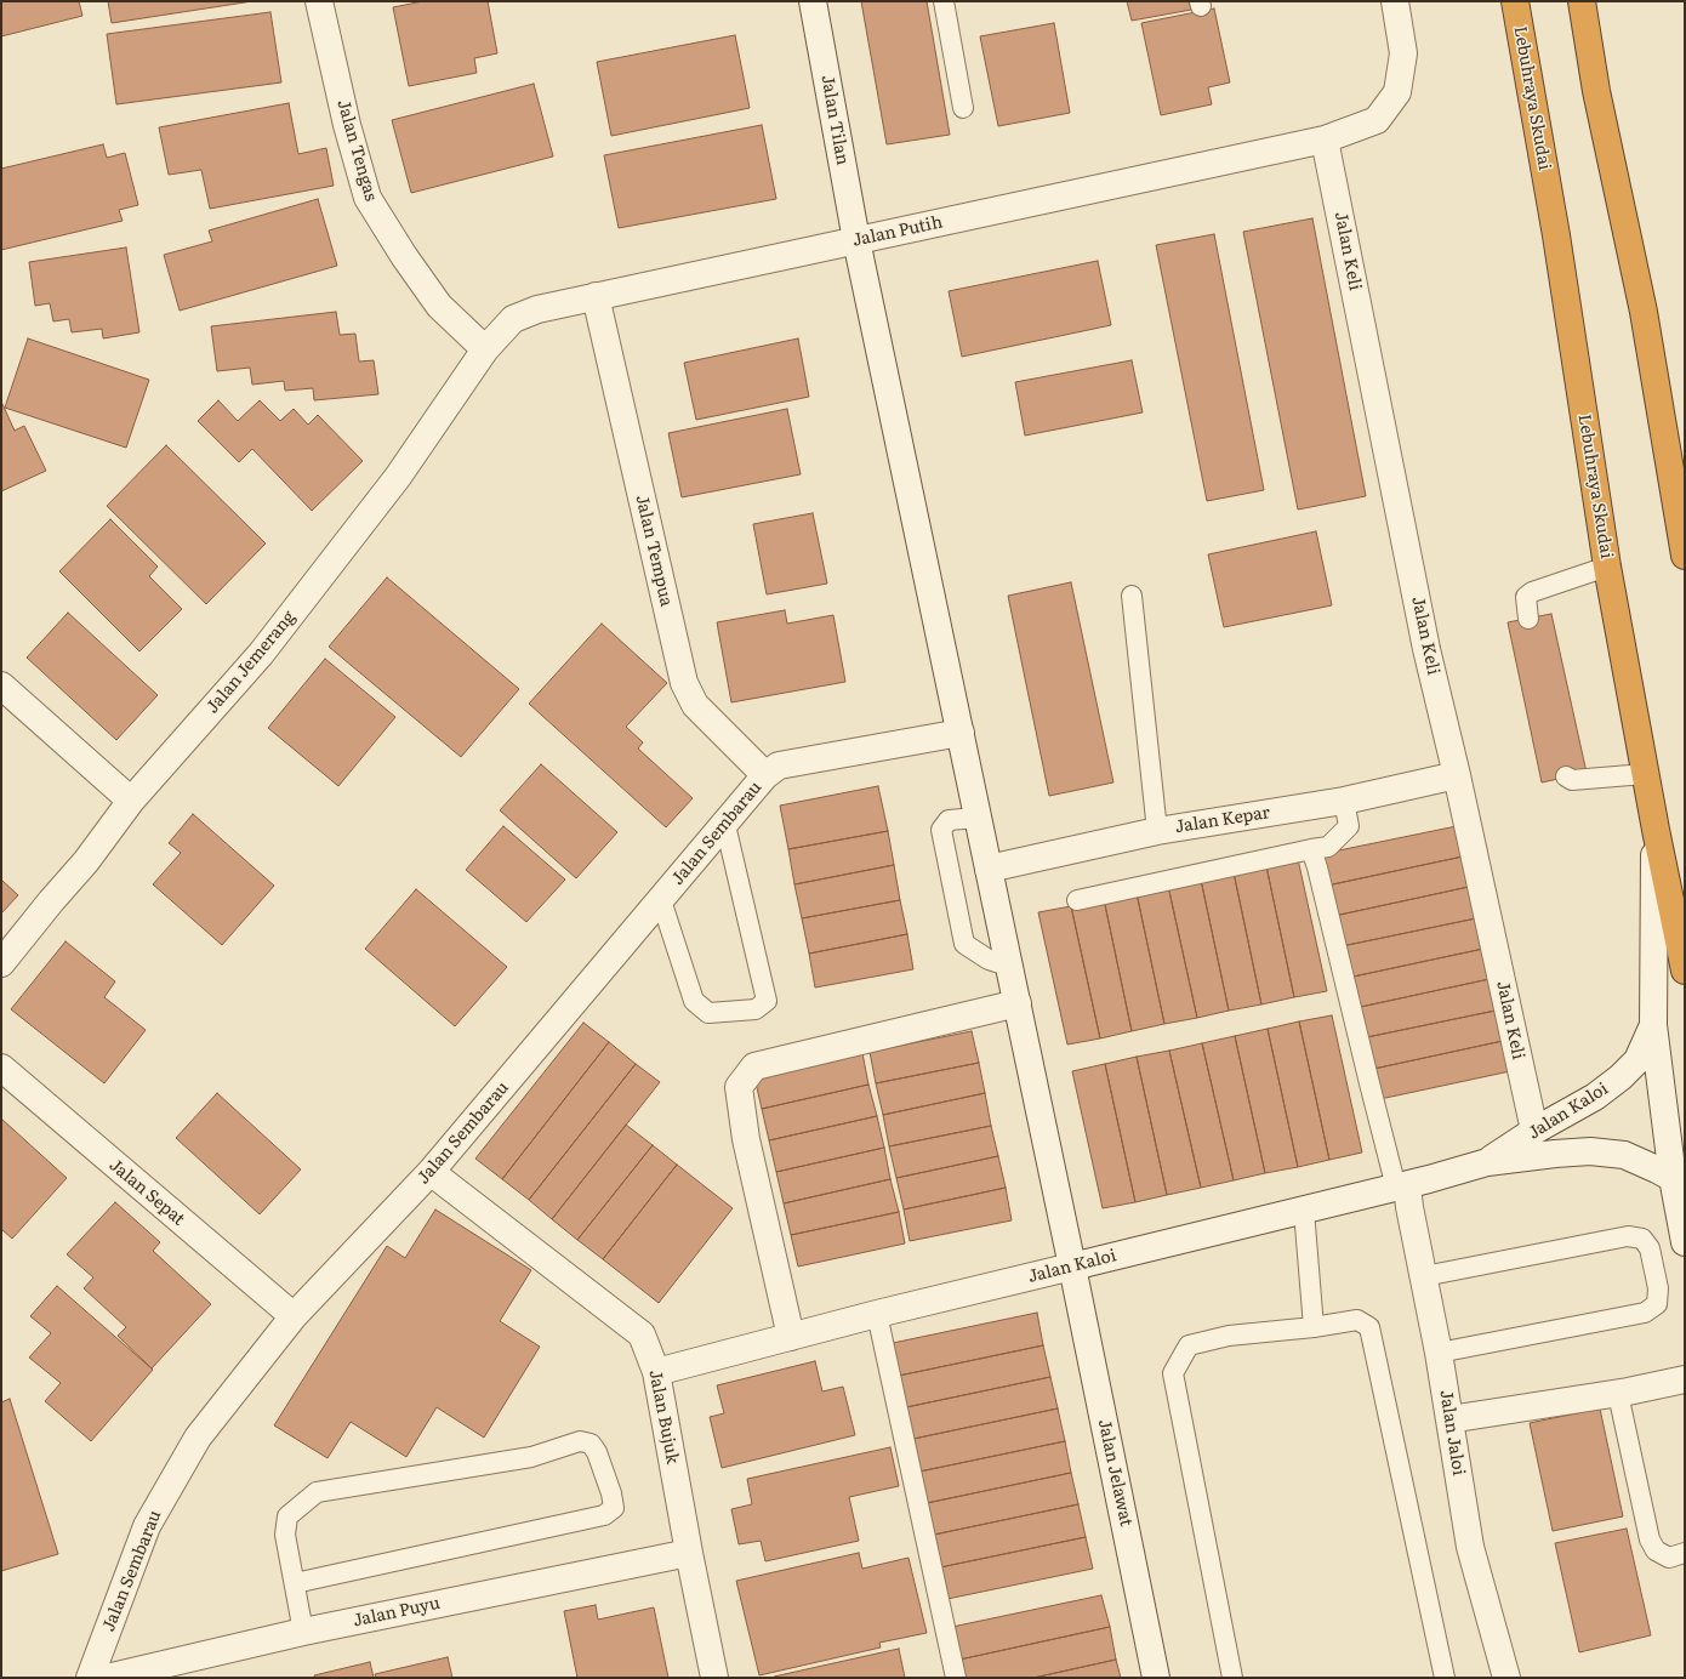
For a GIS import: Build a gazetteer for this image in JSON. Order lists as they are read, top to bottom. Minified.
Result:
{"streets":{"highway":["Lebuhraya Skudai"],"street":["Jalan Tilan","Jalan Tengas","Jalan Putih","Jalan Keli","Jalan Tempua","Jalan Jemerang","Jalan Kepar","Jalan Sembarau","Jalan Kaloi","Jalan Sepat","Jalan Bujuk","Jalan Jaloi","Jalan Jelawat","Jalan Puyu"]},"crossings":[["Jalan Tilan","Jalan Putih"],["Jalan Tilan","Jalan Sembarau"],["Jalan Tilan","Jalan Jelawat"],["Jalan Tengas","Jalan Putih"],["Jalan Tengas","Jalan Jemerang"],["Jalan Putih","Jalan Keli"],["Jalan Putih","Jalan Tempua"],["Jalan Putih","Jalan Jemerang"],["Jalan Keli","Jalan Kepar"],["Jalan Keli","Jalan Kaloi"],["Jalan Tempua","Jalan Sembarau"],["Jalan Kepar","Jalan Jelawat"],["Jalan Sembarau","Jalan Sepat"],["Jalan Sembarau","Jalan Bujuk"],["Jalan Sembarau","Jalan Jelawat"],["Jalan Kaloi","Jalan Bujuk"],["Jalan Kaloi","Jalan Jaloi"],["Jalan Kaloi","Jalan Jelawat"],["Jalan Bujuk","Jalan Puyu"]]}
